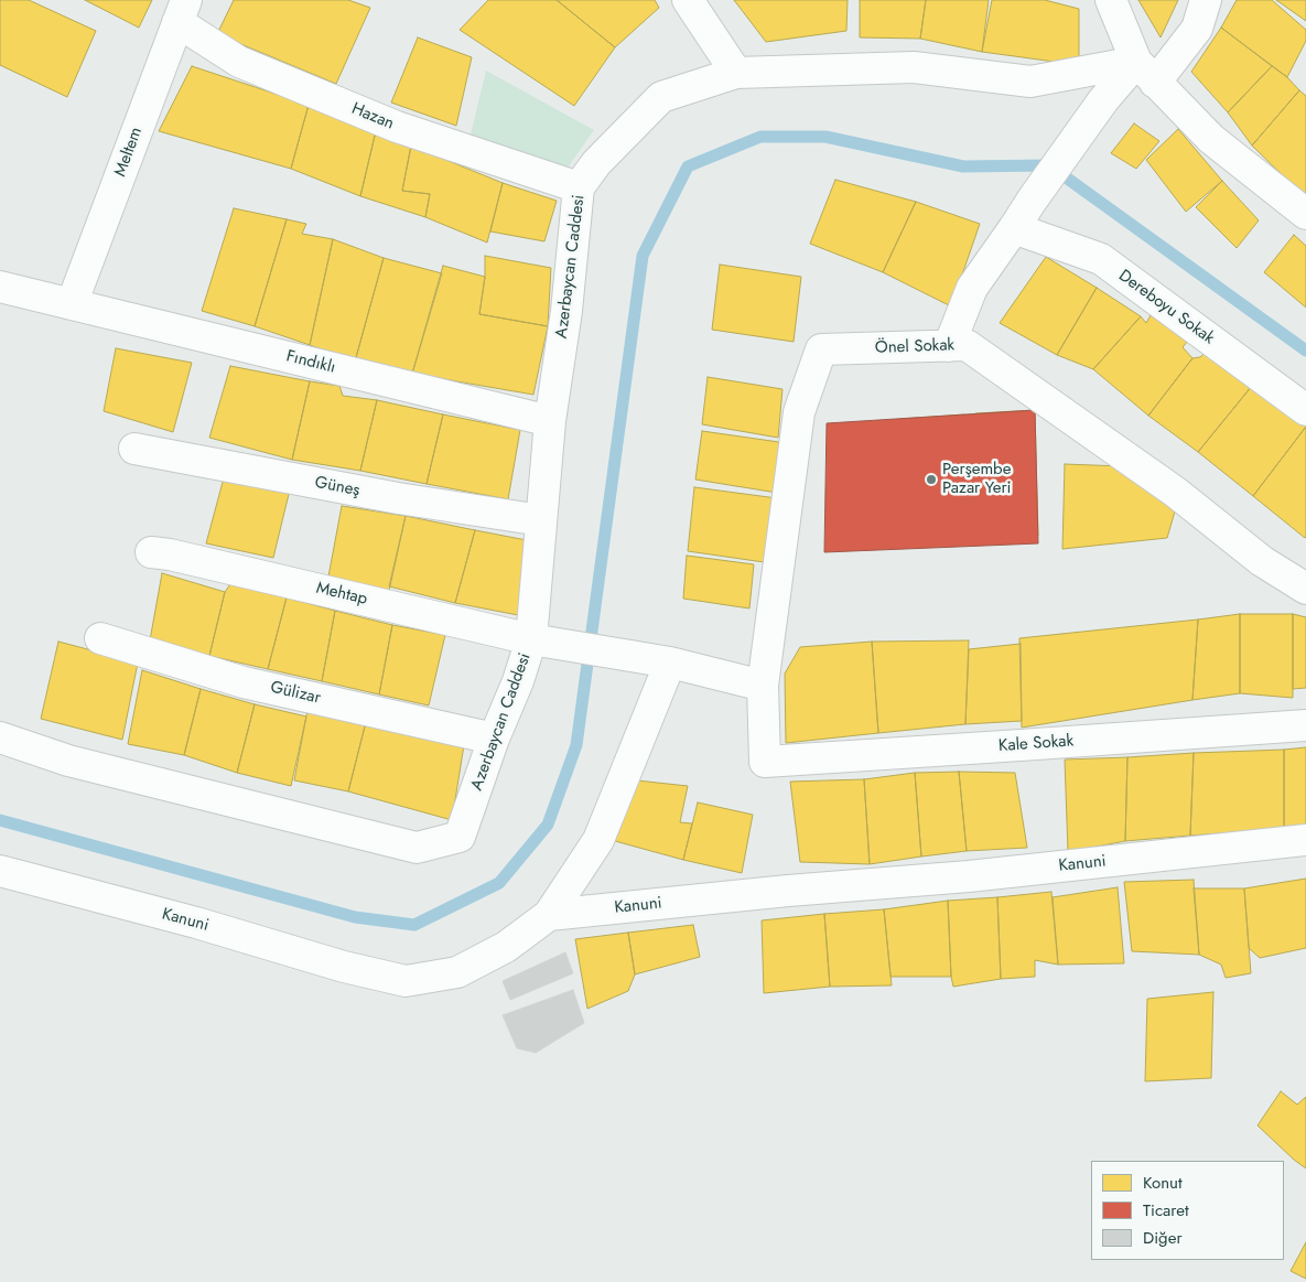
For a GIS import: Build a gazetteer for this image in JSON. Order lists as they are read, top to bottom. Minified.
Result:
{"streets":{"street":["Hazan","Meltem","Azerbaycan Caddesi","Dereboyu Sokak","Önel Sokak","Fındıklı","Güneş","Mehtap","Gülizar","Kale Sokak","Kanuni"]},"crossings":[["Hazan","Meltem"],["Hazan","Azerbaycan Caddesi"],["Meltem","Fındıklı"],["Azerbaycan Caddesi","Fındıklı"],["Azerbaycan Caddesi","Güneş"],["Azerbaycan Caddesi","Mehtap"],["Azerbaycan Caddesi","Gülizar"],["Önel Sokak","Mehtap"],["Önel Sokak","Kale Sokak"],["Mehtap","Kale Sokak"]],"places":["Perşembe Pazar Yeri"],"legend":["Konut","Ticaret","Diğer"]}
